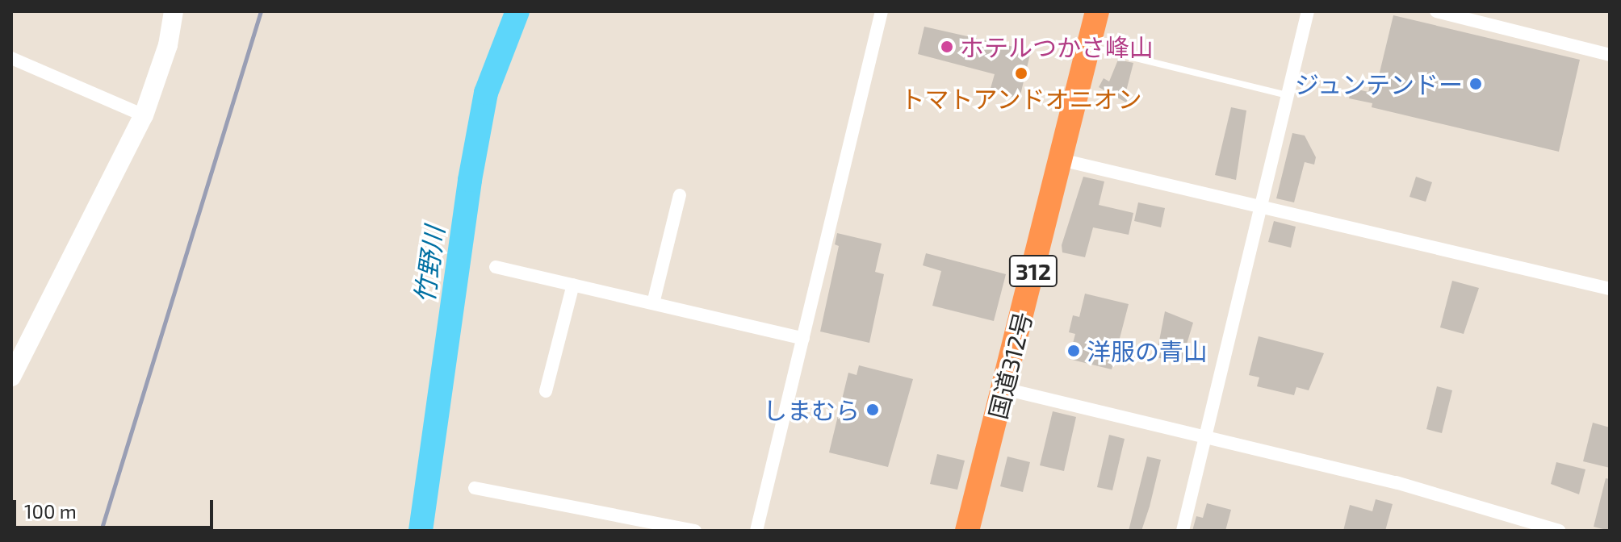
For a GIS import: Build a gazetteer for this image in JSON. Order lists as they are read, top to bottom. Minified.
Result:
{"streets":{"highway":["312","国道312号"]},"water":["竹野川"],"places":["ホテルつかさ峰山","トマトアンドオニオン","ジュンテンドー","洋服の青山","しまむら"],"scale_bar":"100 m"}
